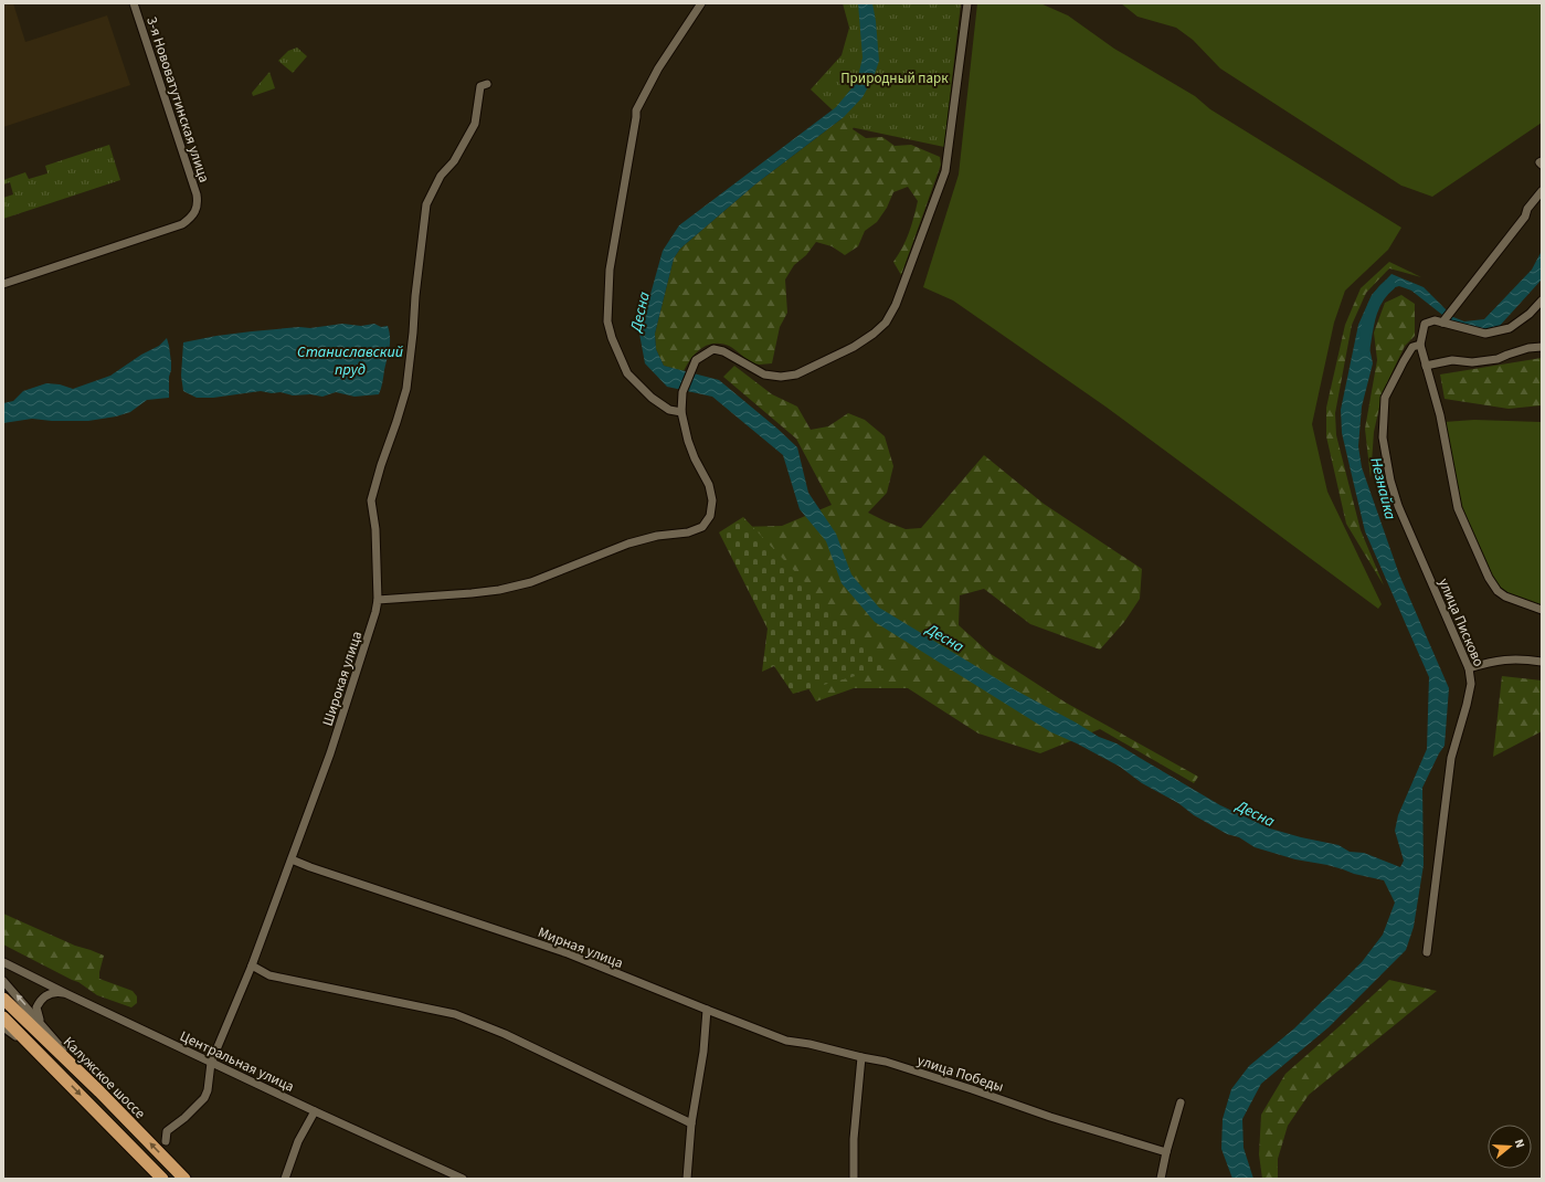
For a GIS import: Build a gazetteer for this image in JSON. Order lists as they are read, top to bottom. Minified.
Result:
{"streets":{"highway":["Калужское шоссе"],"street":["3-я Нововатутинская улица","улица Писково","Широкая улица","Мирная улица","Центральная улица","улица Победы"]},"crossings":[["Широкая улица","Мирная улица"],["Широкая улица","Центральная улица"],["Мирная улица","улица Победы"]],"water":["Десна","Станиславский пруд","Незнайка"],"parks":["Природный парк"],"north":"right"}
